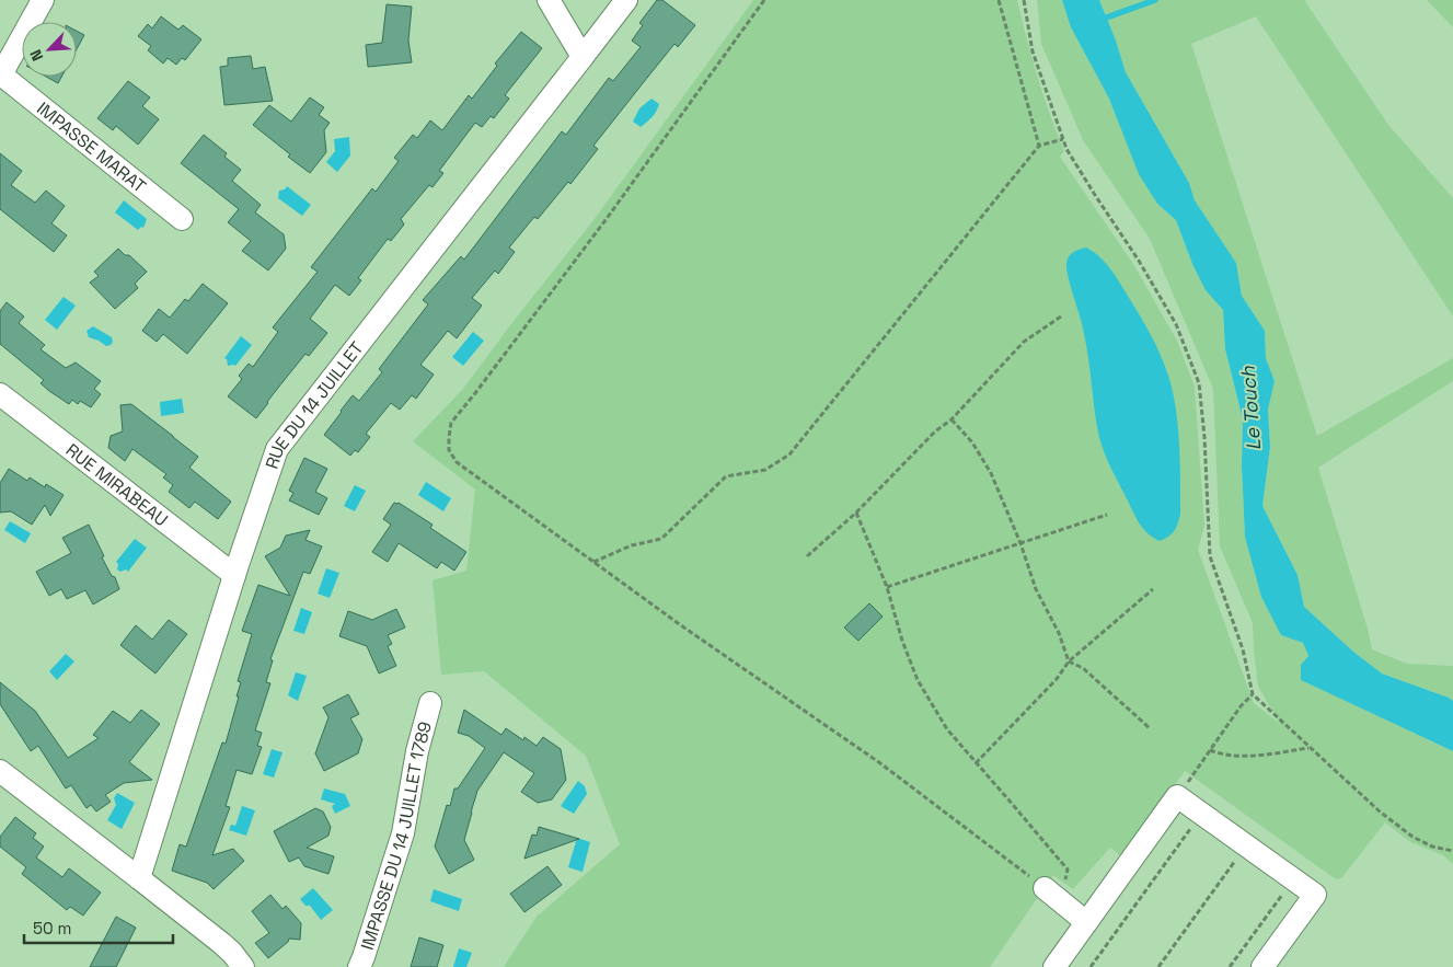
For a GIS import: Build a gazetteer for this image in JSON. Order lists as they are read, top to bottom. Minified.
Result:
{"streets":{"street":["IMPASSE MARAT","RUE DU 14 JUILLET","RUE MIRABEAU","IMPASSE DU 14 JUILLET 1789"]},"crossings":[["RUE DU 14 JUILLET","RUE MIRABEAU"]],"water":["Le Touch"],"scale_bar":"50 m","north":"bottom left"}
